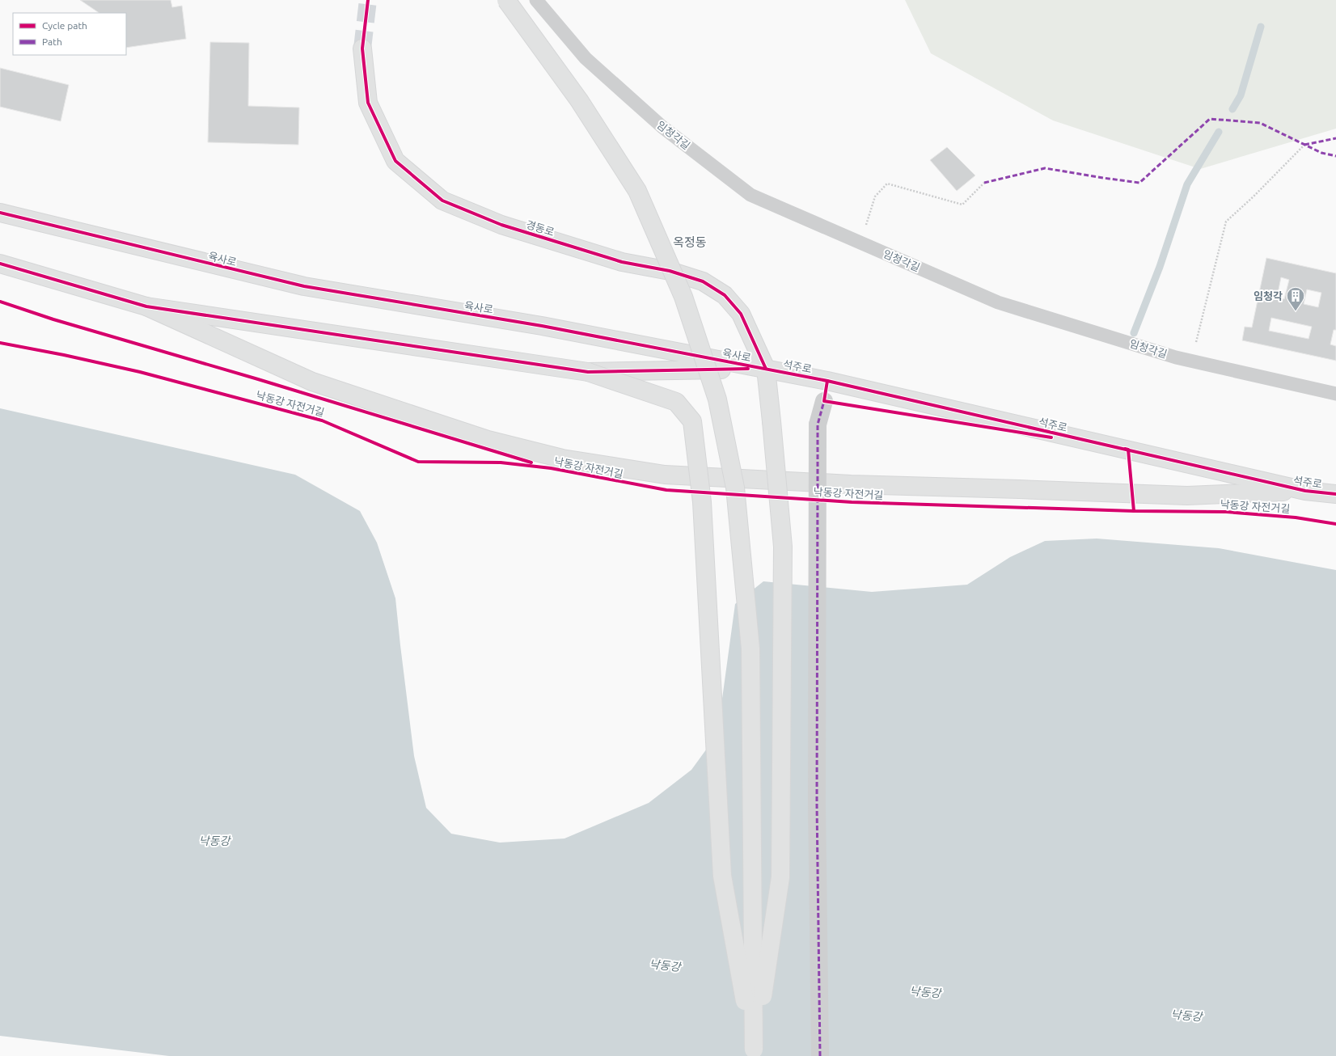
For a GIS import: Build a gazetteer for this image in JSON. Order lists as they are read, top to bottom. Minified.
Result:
{"streets":{"street":["경동로","육사로","석주로"],"lane":["임청각길"],"cycle path":["낙동강 자전거길"]},"crossings":[["경동로","육사로"],["경동로","석주로"],["육사로","석주로"]],"districts":["옥정동"],"water":["낙동강"],"places":{"building":["임청각"]},"legend":["Cycle path","Path"]}
